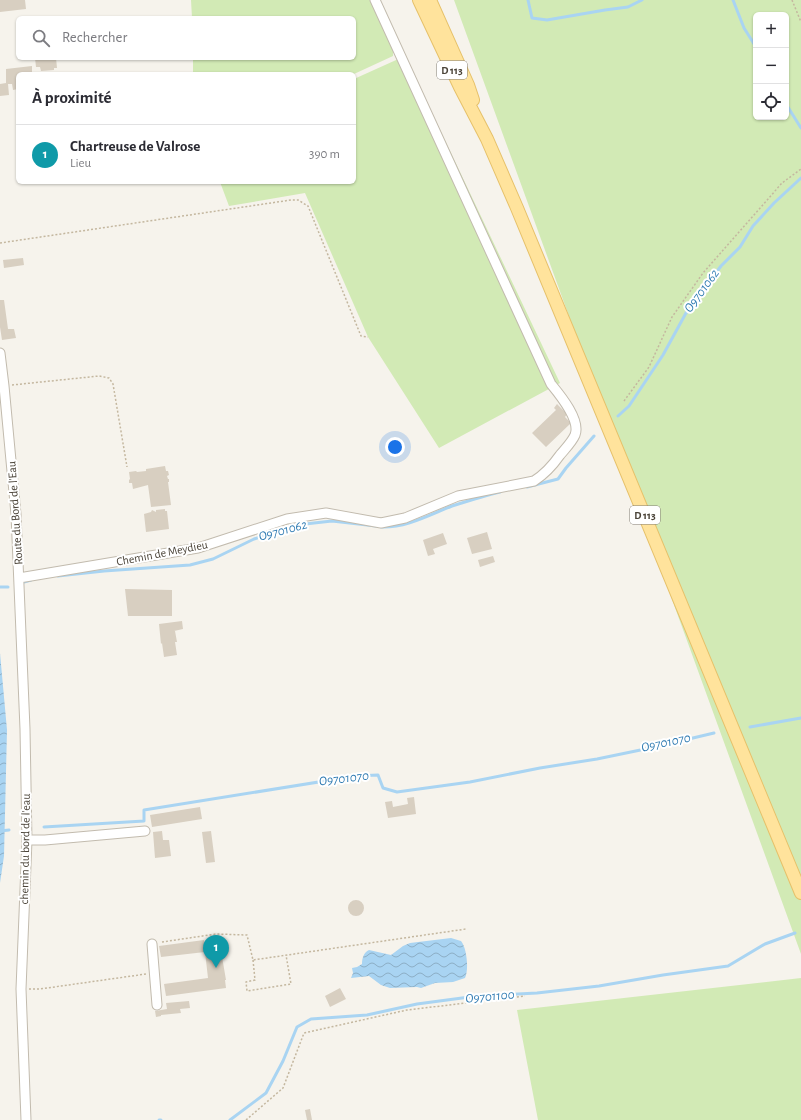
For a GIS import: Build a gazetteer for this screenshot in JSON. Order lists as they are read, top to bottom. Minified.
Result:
{"streets":{"main road":["D 113"],"street":["Route du Bord de l'Eau","Chemin de Meydieu","chemin du bord de l'eau"]},"crossings":[["Route du Bord de l'Eau","Chemin de Meydieu"],["Route du Bord de l'Eau","chemin du bord de l'eau"],["Chemin de Meydieu","chemin du bord de l'eau"]],"water":["O9701062","O9701070","O9701100"],"page":{"map_buttons":["+","−"],"search":"Rechercher","heading":"À proximité","list":[{"mark":"1","name":"Chartreuse de Valrose","note":"Lieu","value":"390 m"}],"pins":"1"}}
